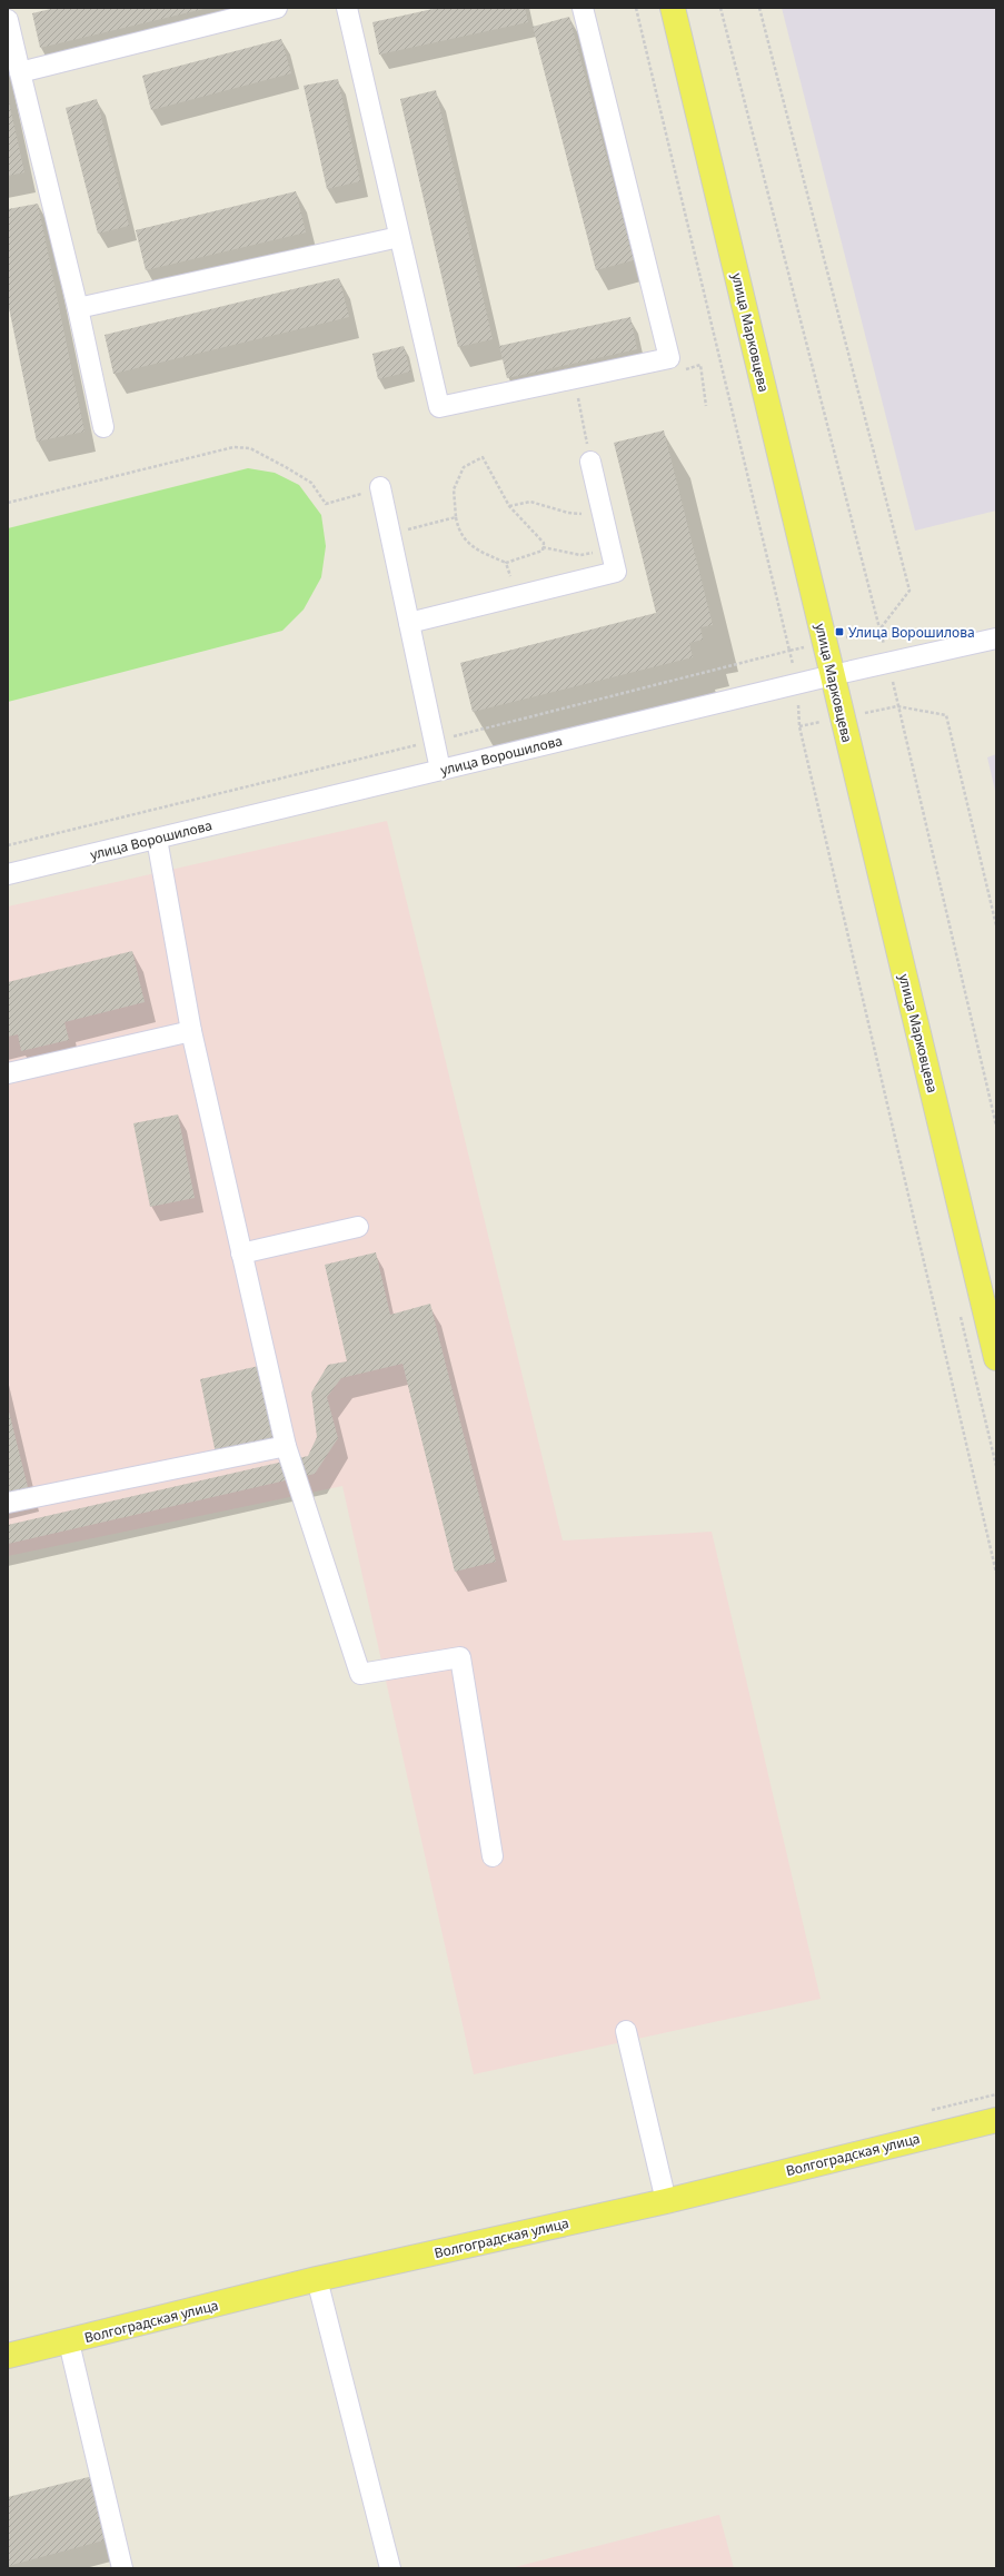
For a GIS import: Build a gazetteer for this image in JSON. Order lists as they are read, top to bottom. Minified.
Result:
{"streets":{"main road":["улица Марковцева","Волгоградская улица"],"street":["улица Ворошилова"]},"crossings":[["улица Марковцева","улица Ворошилова"]],"places":{"transit":["Улица Ворошилова"]}}
